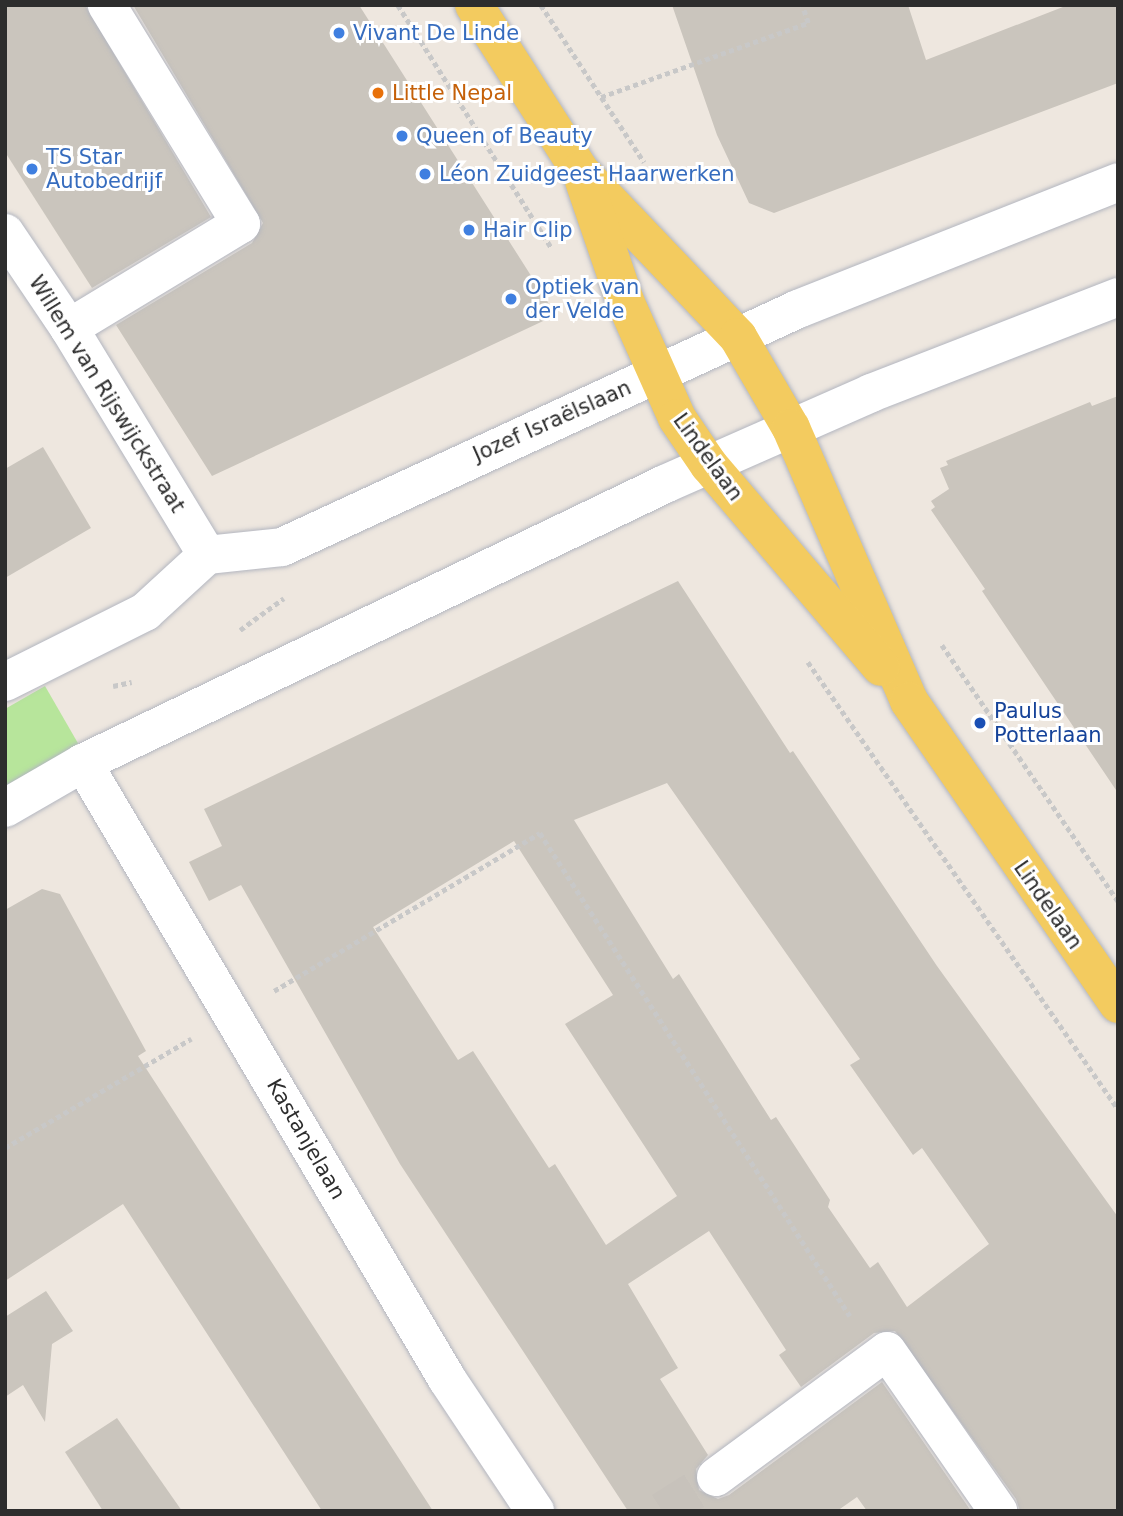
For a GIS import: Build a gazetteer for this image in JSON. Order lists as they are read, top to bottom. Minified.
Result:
{"streets":{"main road":["Lindelaan"],"street":["Willem van Rijswijckstraat","Jozef Israëlslaan","Kastanjelaan"]},"crossings":[["Willem van Rijswijckstraat","Jozef Israëlslaan"],["Jozef Israëlslaan","Lindelaan"]],"places":["Vivant De Linde","Little Nepal","Queen of Beauty","TS Star Autobedrijf","Léon Zuidgeest Haarwerken","Hair Clip","Optiek van der Velde","Paulus Potterlaan"]}
